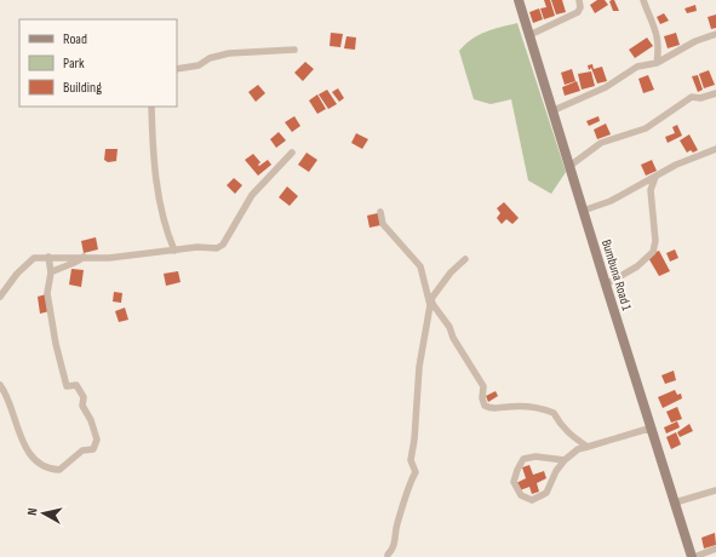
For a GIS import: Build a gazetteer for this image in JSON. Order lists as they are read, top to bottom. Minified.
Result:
{"streets":{"main road":["Bumbuna Road 1"]},"legend":["Road","Park","Building"],"north":"left"}
